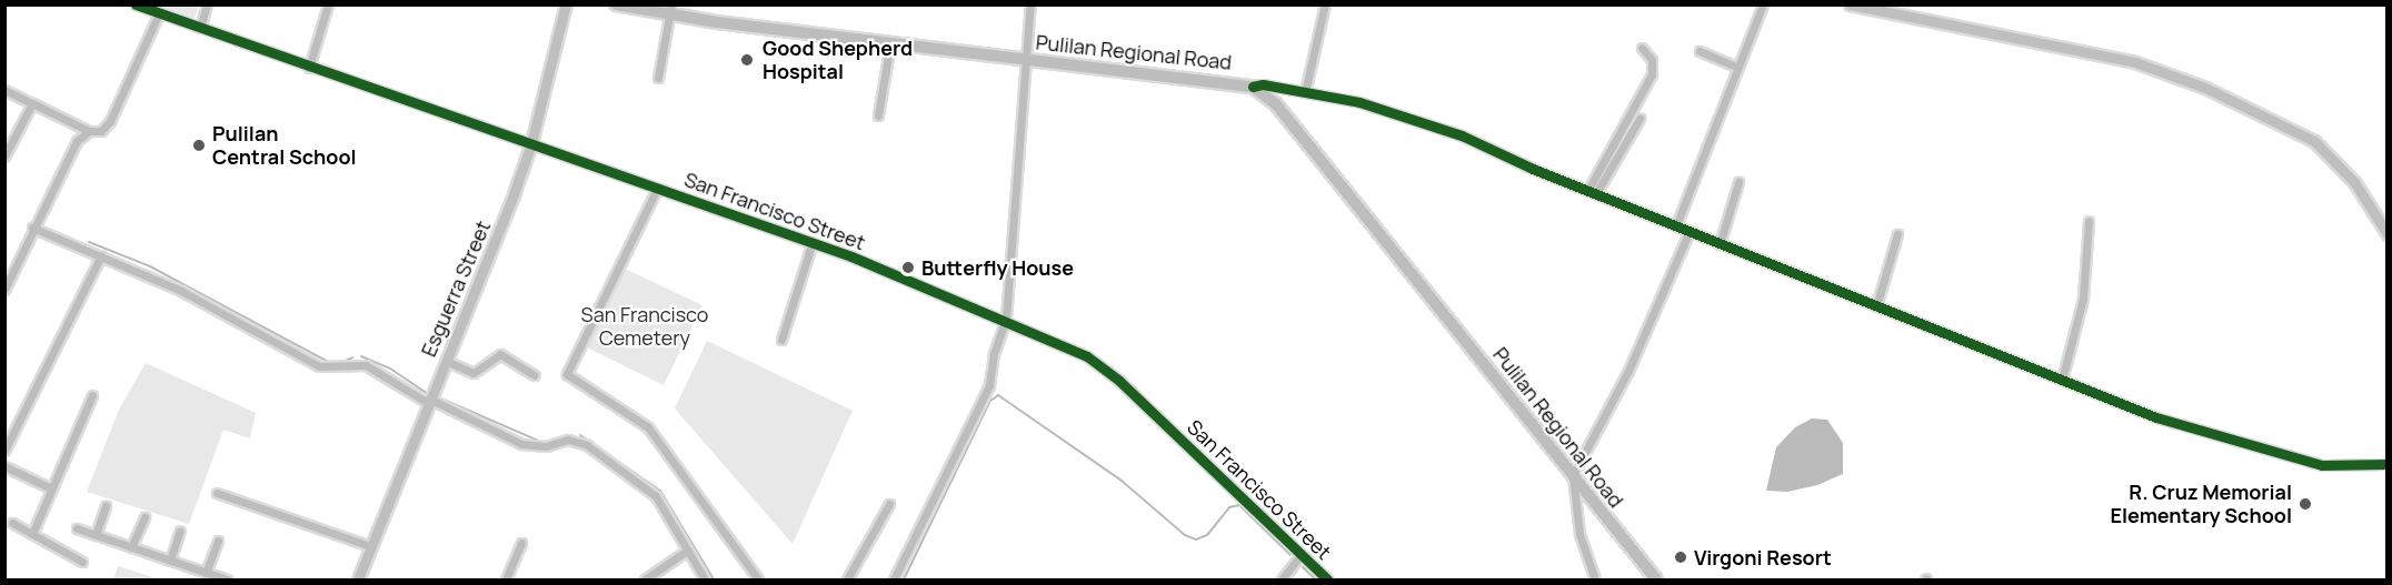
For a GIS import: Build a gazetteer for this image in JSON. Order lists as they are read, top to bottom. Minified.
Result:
{"streets":{"main road":["Pulilan Regional Road","Esguerra Street"],"street":["San Francisco Street"]},"crossings":[["San Francisco Street","Esguerra Street"]],"parks":["San Francisco Cemetery"],"places":["Good Shepherd Hospital","Pulilan Central School","Butterfly House","R. Cruz Memorial Elementary School","Virgoni Resort"]}
